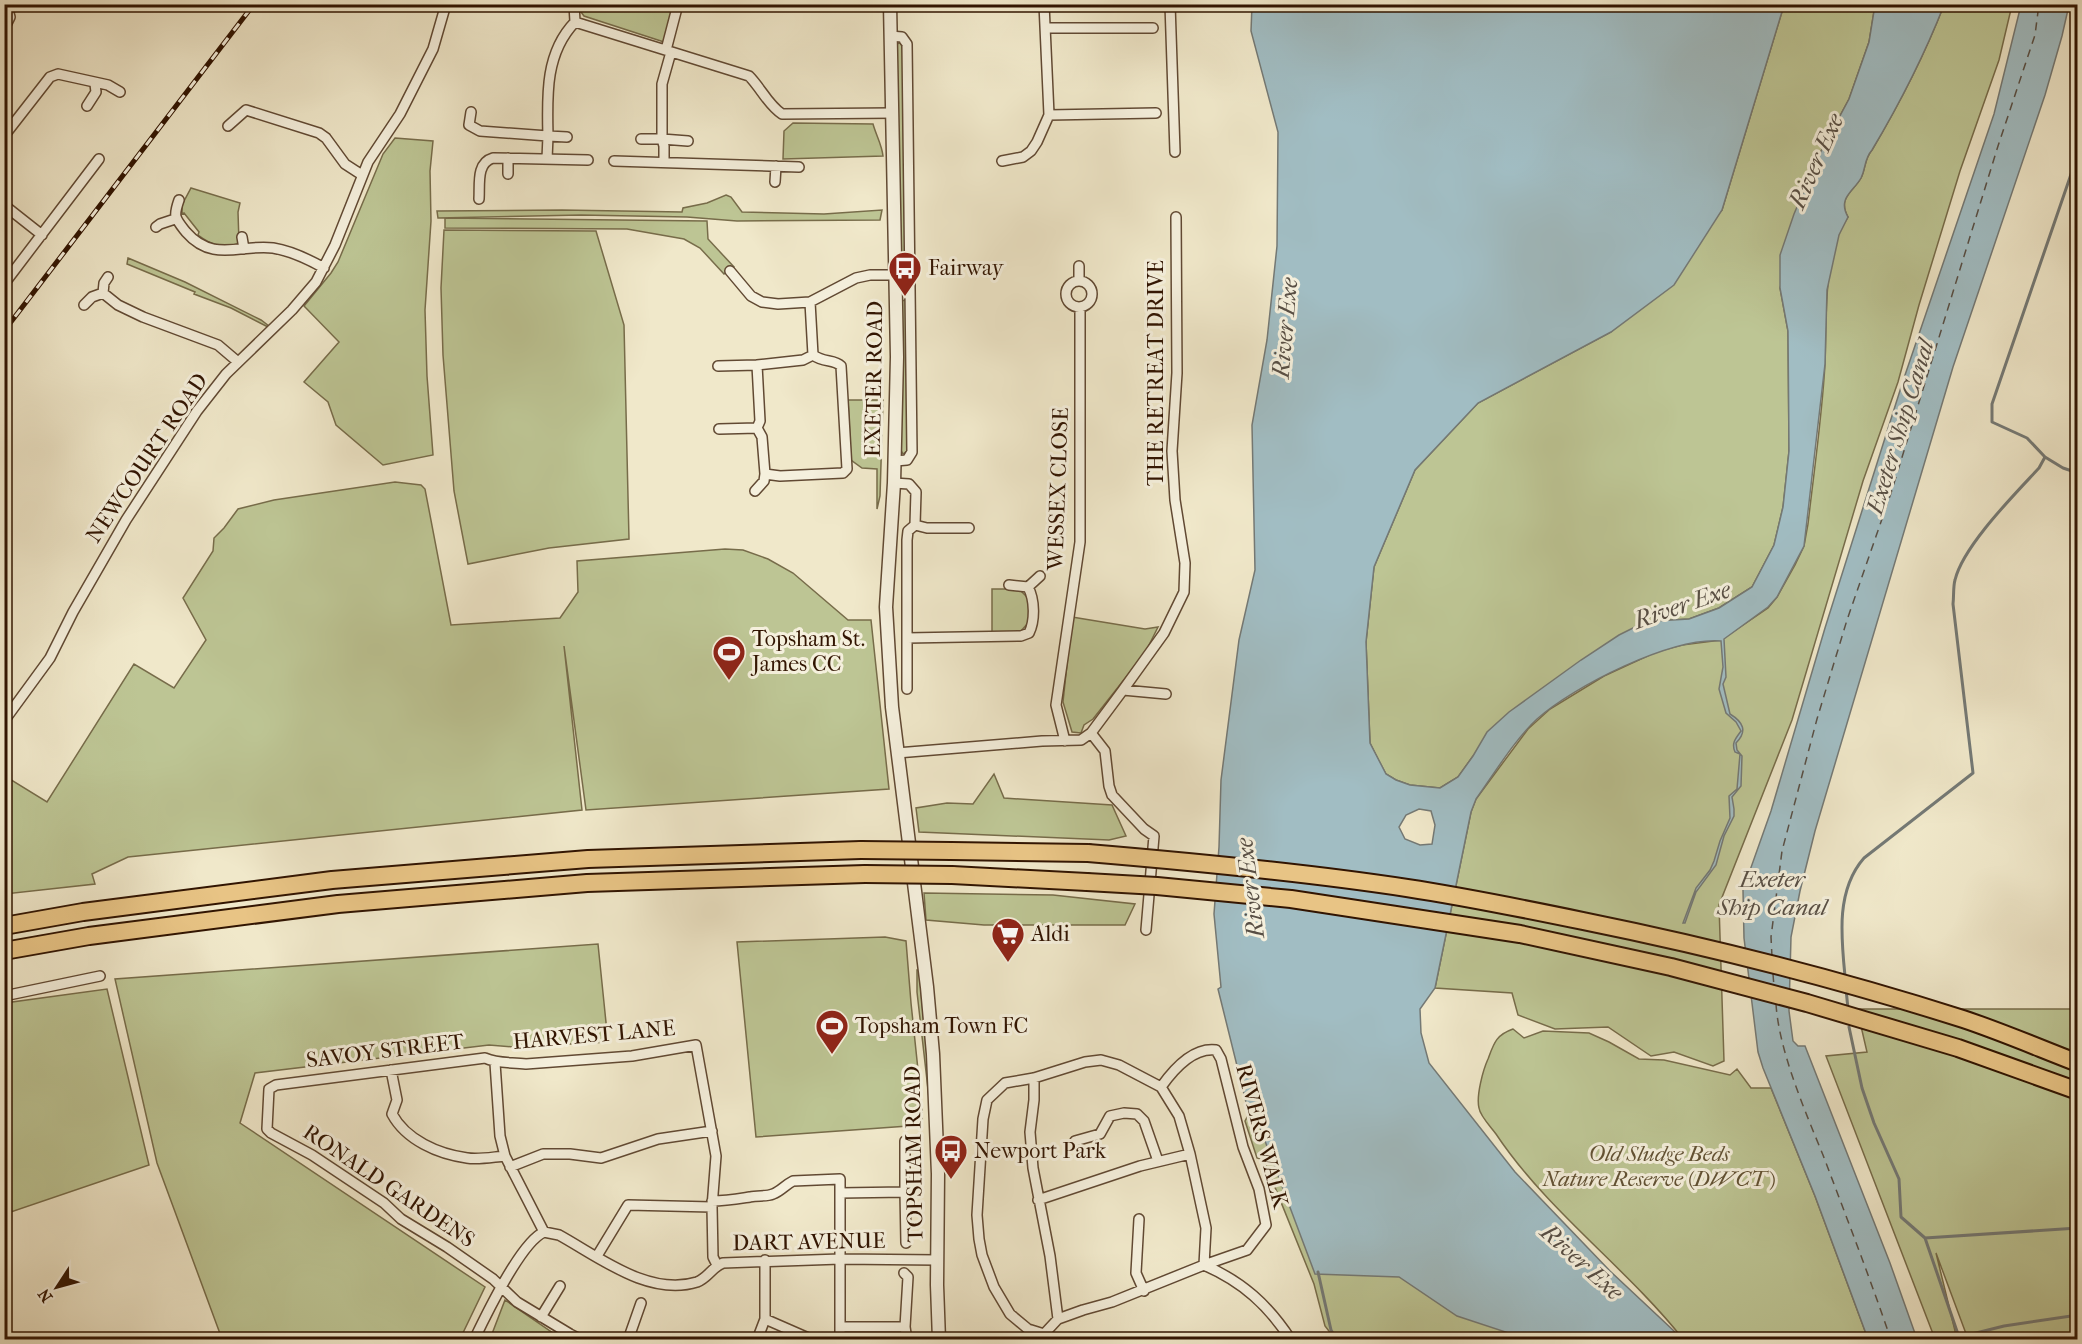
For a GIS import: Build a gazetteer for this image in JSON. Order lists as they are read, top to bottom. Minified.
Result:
{"streets":{"street":["THE RETREAT DRIVE","EXETER ROAD","NEWCOURT ROAD","WESSEX CLOSE","HARVEST LANE","SAVOY STREET","RIVERS WALK","TOPSHAM ROAD","RONALD GARDENS","DART AVENUE"]},"crossings":[["EXETER ROAD","TOPSHAM ROAD"],["HARVEST LANE","SAVOY STREET"],["SAVOY STREET","RONALD GARDENS"],["SAVOY STREET","DART AVENUE"],["TOPSHAM ROAD","DART AVENUE"]],"water":["River Exe","Exeter Ship Canal"],"parks":["Old Sludge Beds Nature Reserve (DWCT)"],"places":{"bus stop":["Fairway","Newport Park"],"sports":["Topsham St. James CC","Topsham Town FC"],"supermarket":["Aldi"]},"north":"bottom left"}
